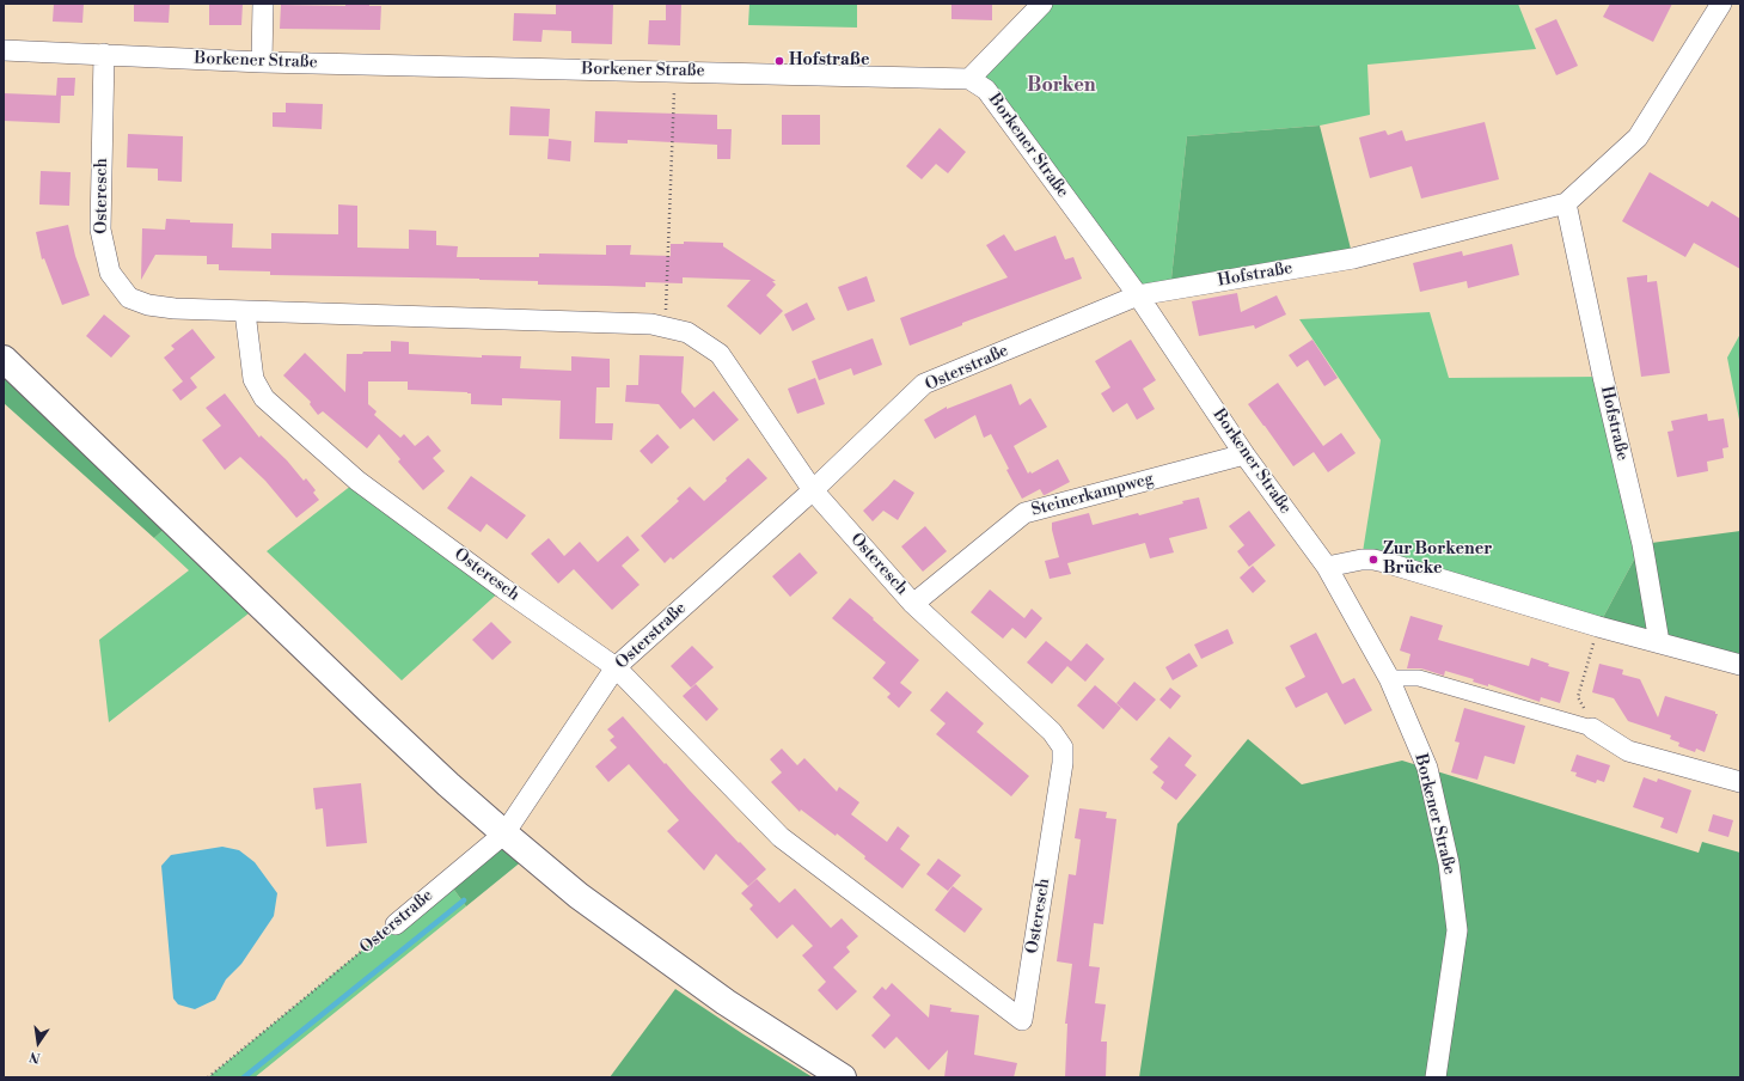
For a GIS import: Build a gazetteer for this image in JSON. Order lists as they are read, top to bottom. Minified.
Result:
{"streets":{"street":["Borkener Straße","Osteresch","Hofstraße","Osterstraße","Steinerkampweg"]},"crossings":[["Borkener Straße","Osteresch"],["Borkener Straße","Hofstraße"],["Borkener Straße","Osterstraße"],["Borkener Straße","Steinerkampweg"],["Osteresch","Osterstraße"],["Osteresch","Steinerkampweg"],["Hofstraße","Osterstraße"]],"districts":["Borken"],"places":["Hofstraße","Zur Borkener Brücke"],"north":"bottom"}
